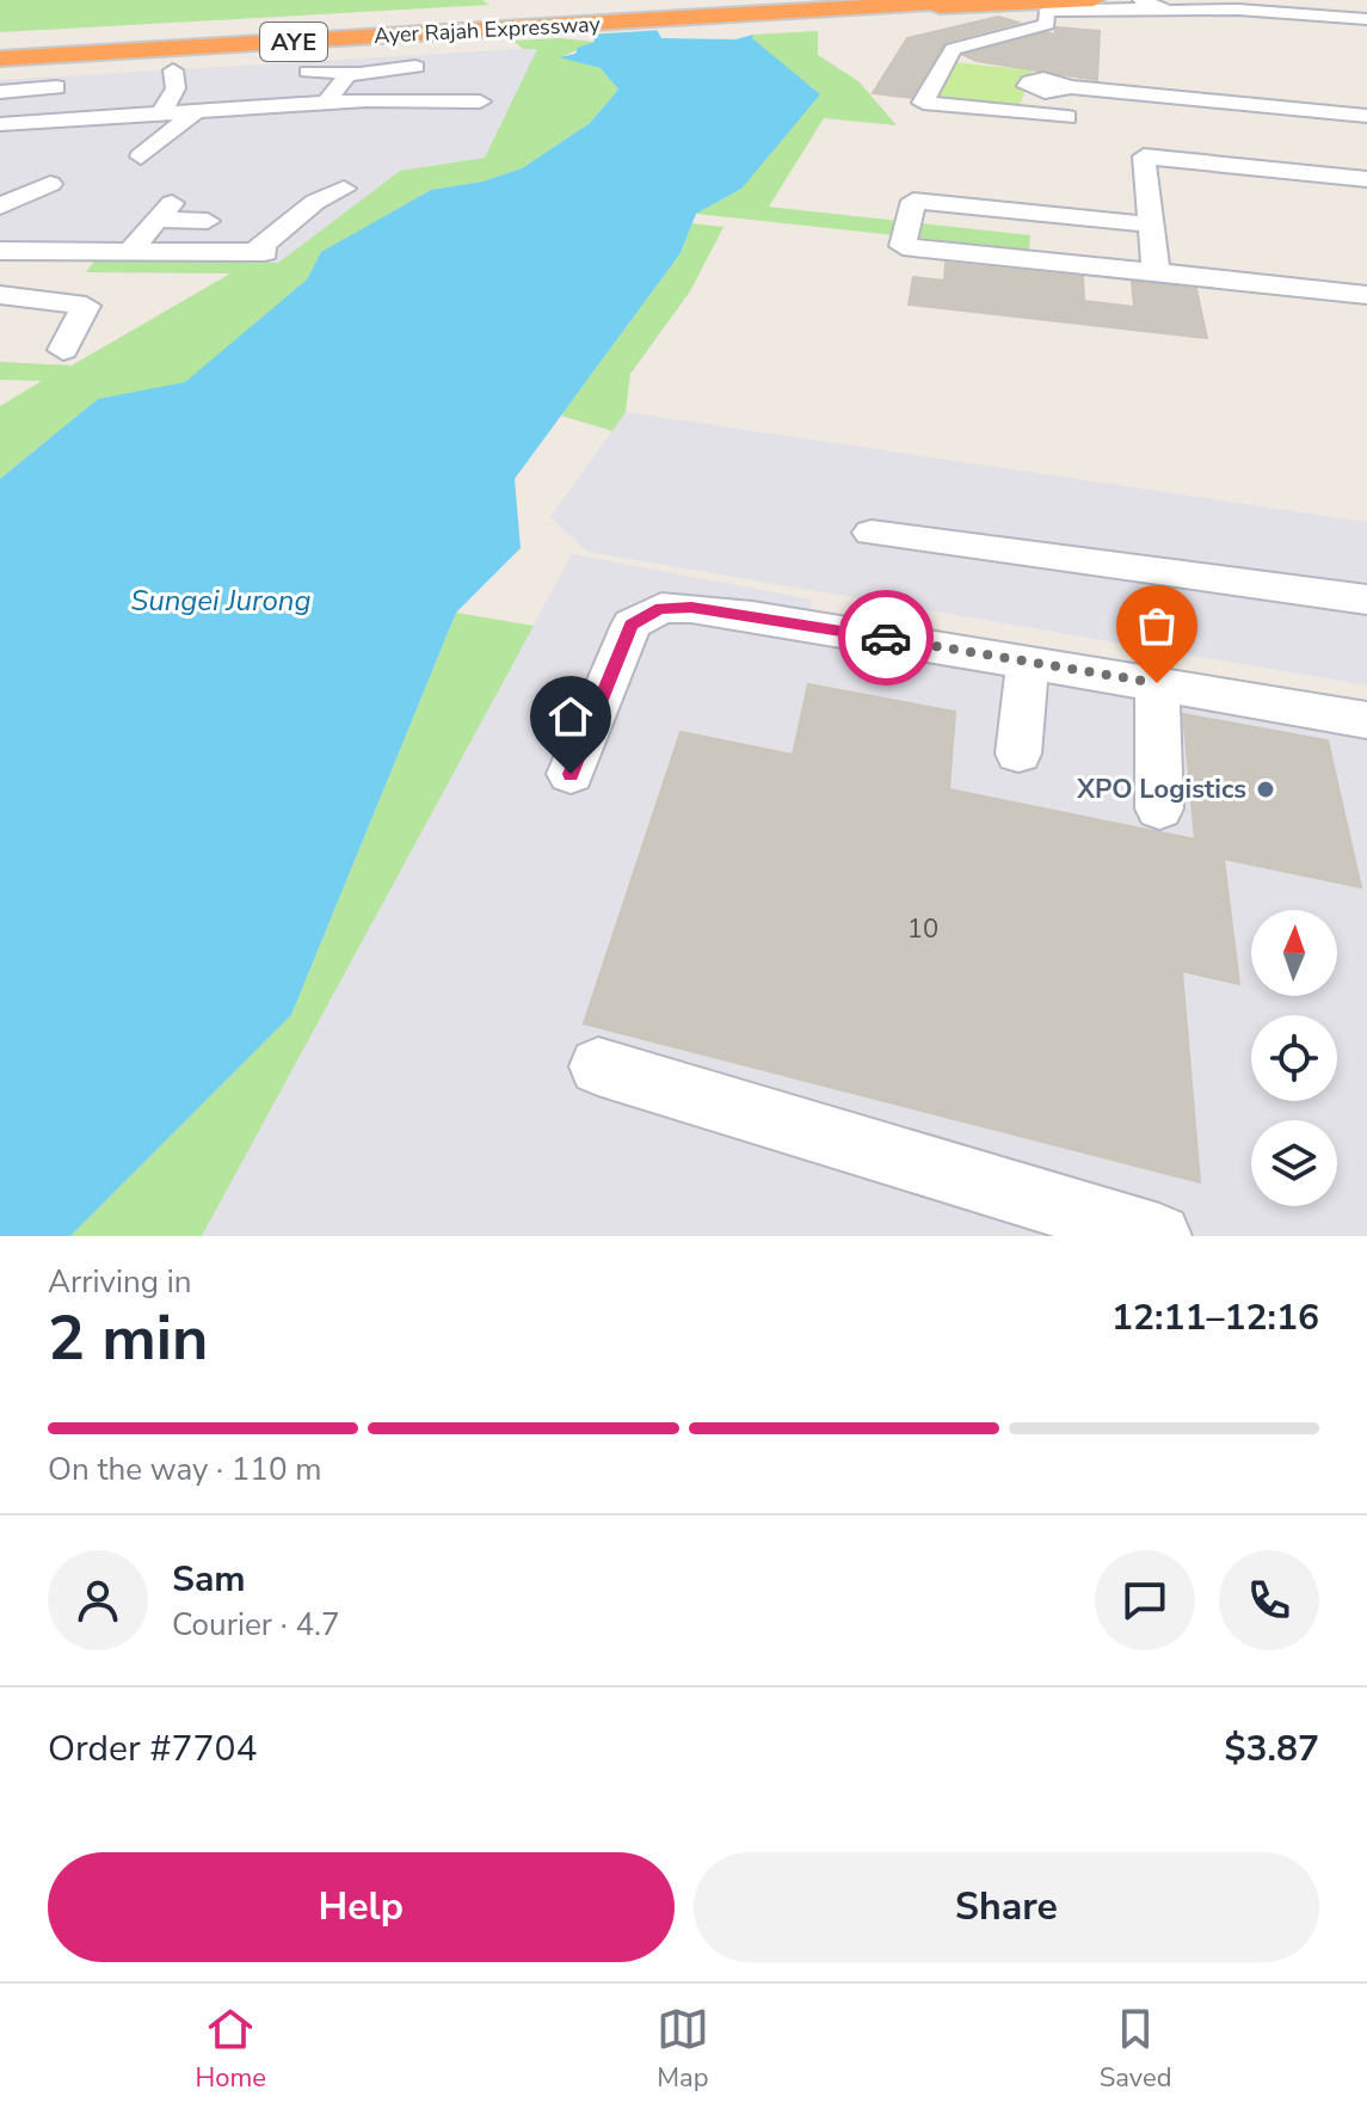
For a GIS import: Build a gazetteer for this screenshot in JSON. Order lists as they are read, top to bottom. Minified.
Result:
{"streets":{"highway":["Ayer Rajah Expressway","AYE"]},"water":["Sungei Jurong"],"places":["XPO Logistics"],"house_numbers":["10"],"north":"top","page":{"heading":["2 min","Arriving in","12:11–12:16"],"panel":["Sam","Courier · 4.7","Order #7704","$3.87"],"bar":"On the way · 110 m","buttons":["Help","Share"],"tabs":["Home","Map","Saved"]}}
